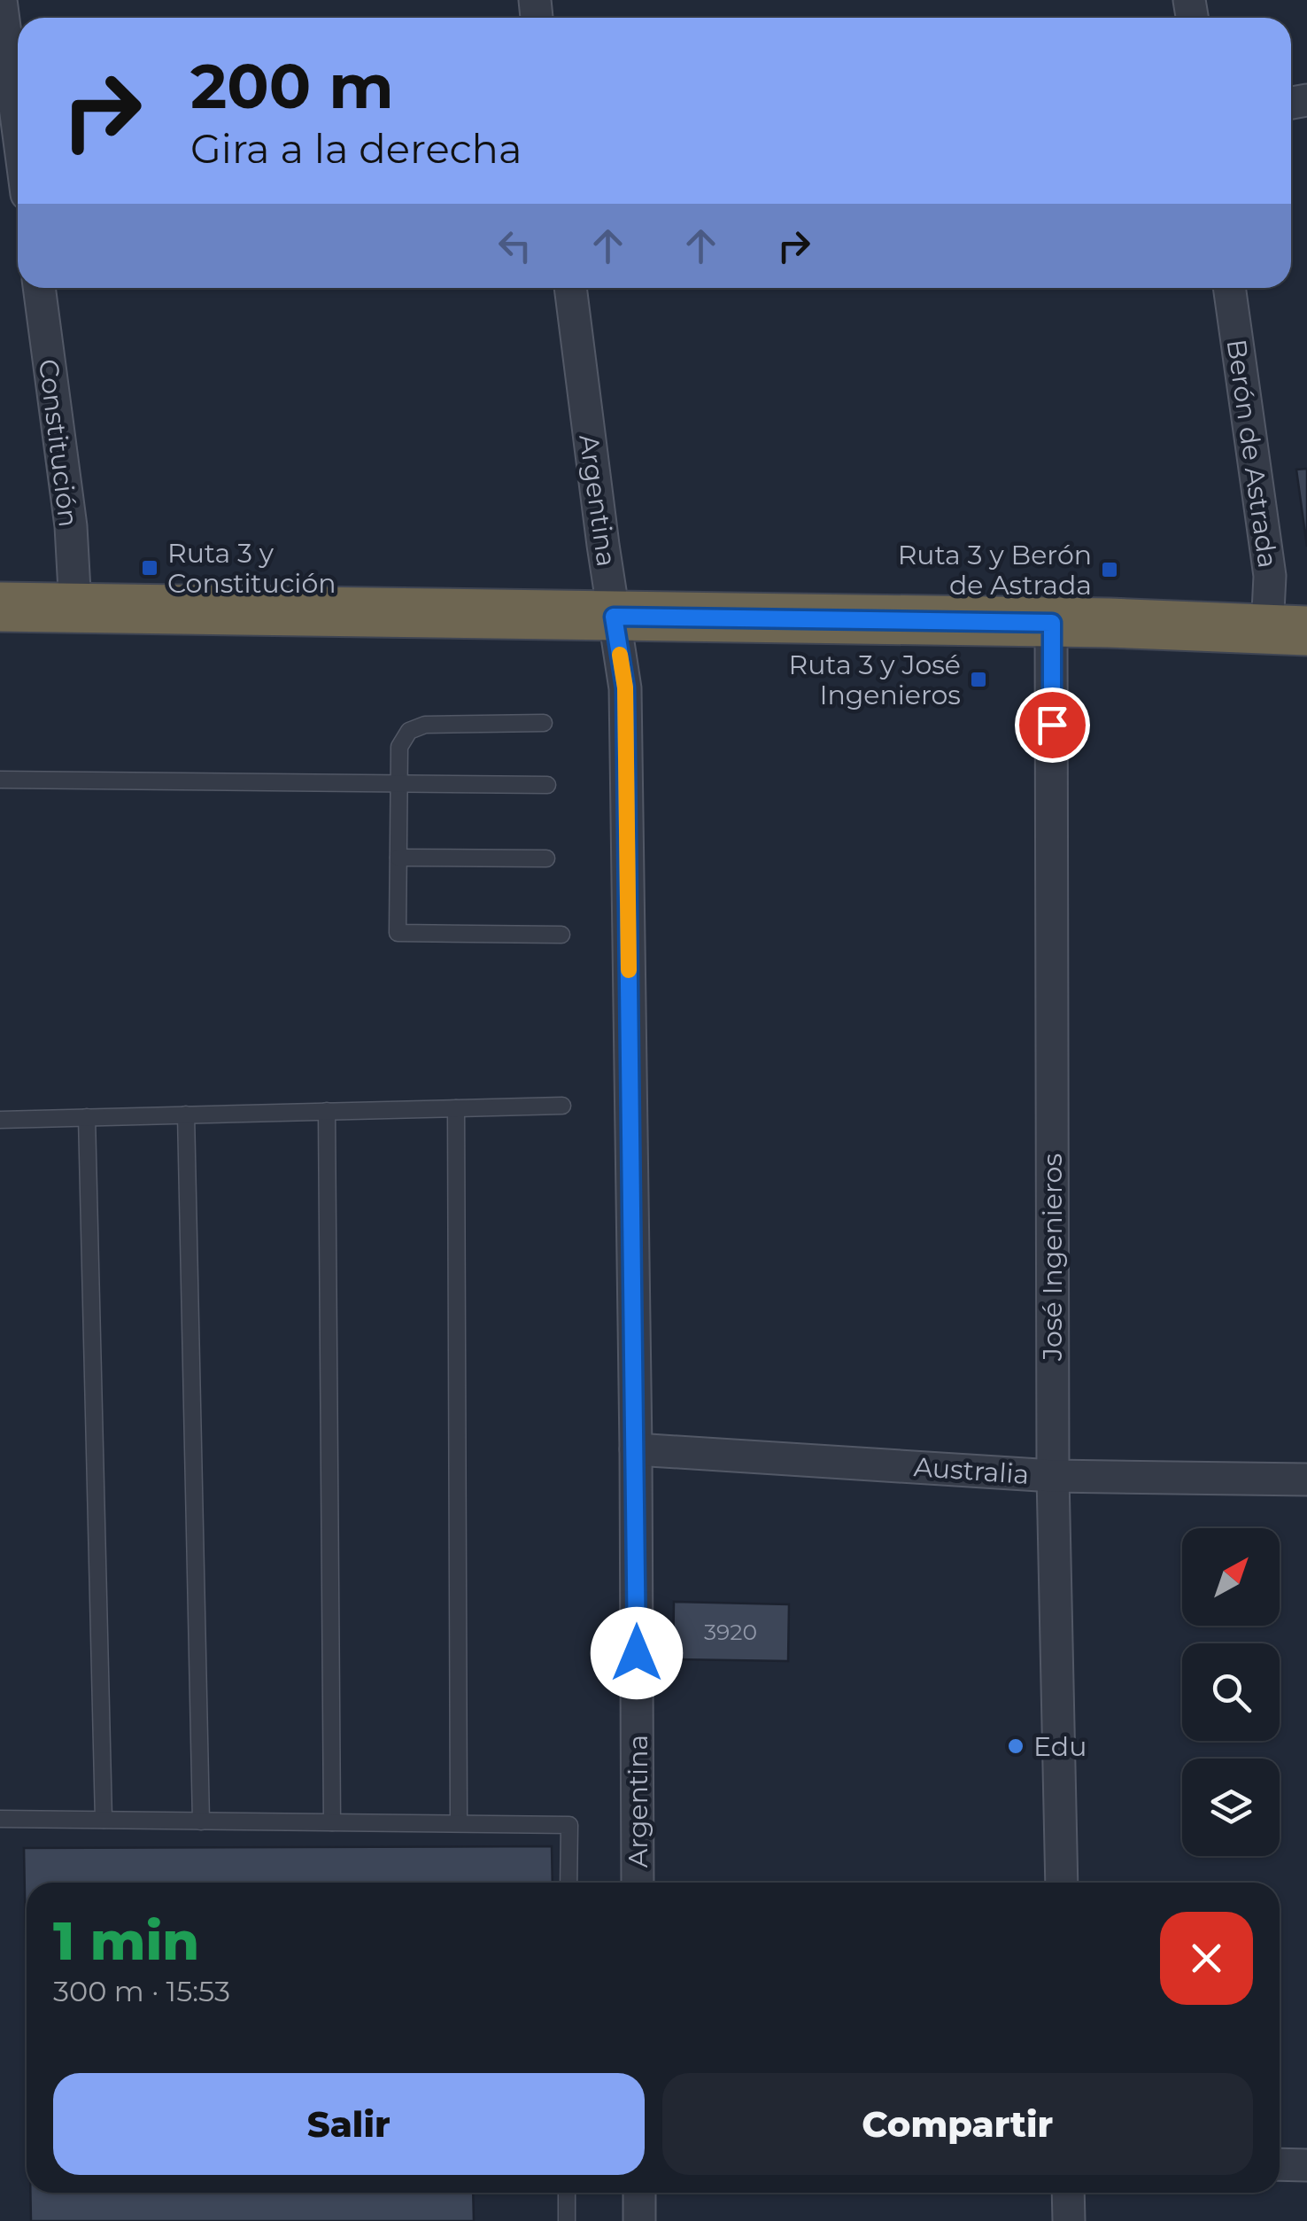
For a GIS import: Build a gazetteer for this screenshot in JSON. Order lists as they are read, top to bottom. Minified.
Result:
{"streets":{"street":["Constitución","Berón de Astrada","Argentina","José Ingenieros","Australia"]},"crossings":[["Argentina","Australia"],["José Ingenieros","Australia"]],"places":{"transit":["Ruta 3 y Constitución","Ruta 3 y Berón de Astrada","Ruta 3 y José Ingenieros"],"other":["Edu"]},"house_numbers":["3920"],"north":"top right","page":{"turn":["200 m","Gira a la derecha"],"heading":["1 min","300 m · 15:53"],"buttons":["Salir","Compartir"]}}
